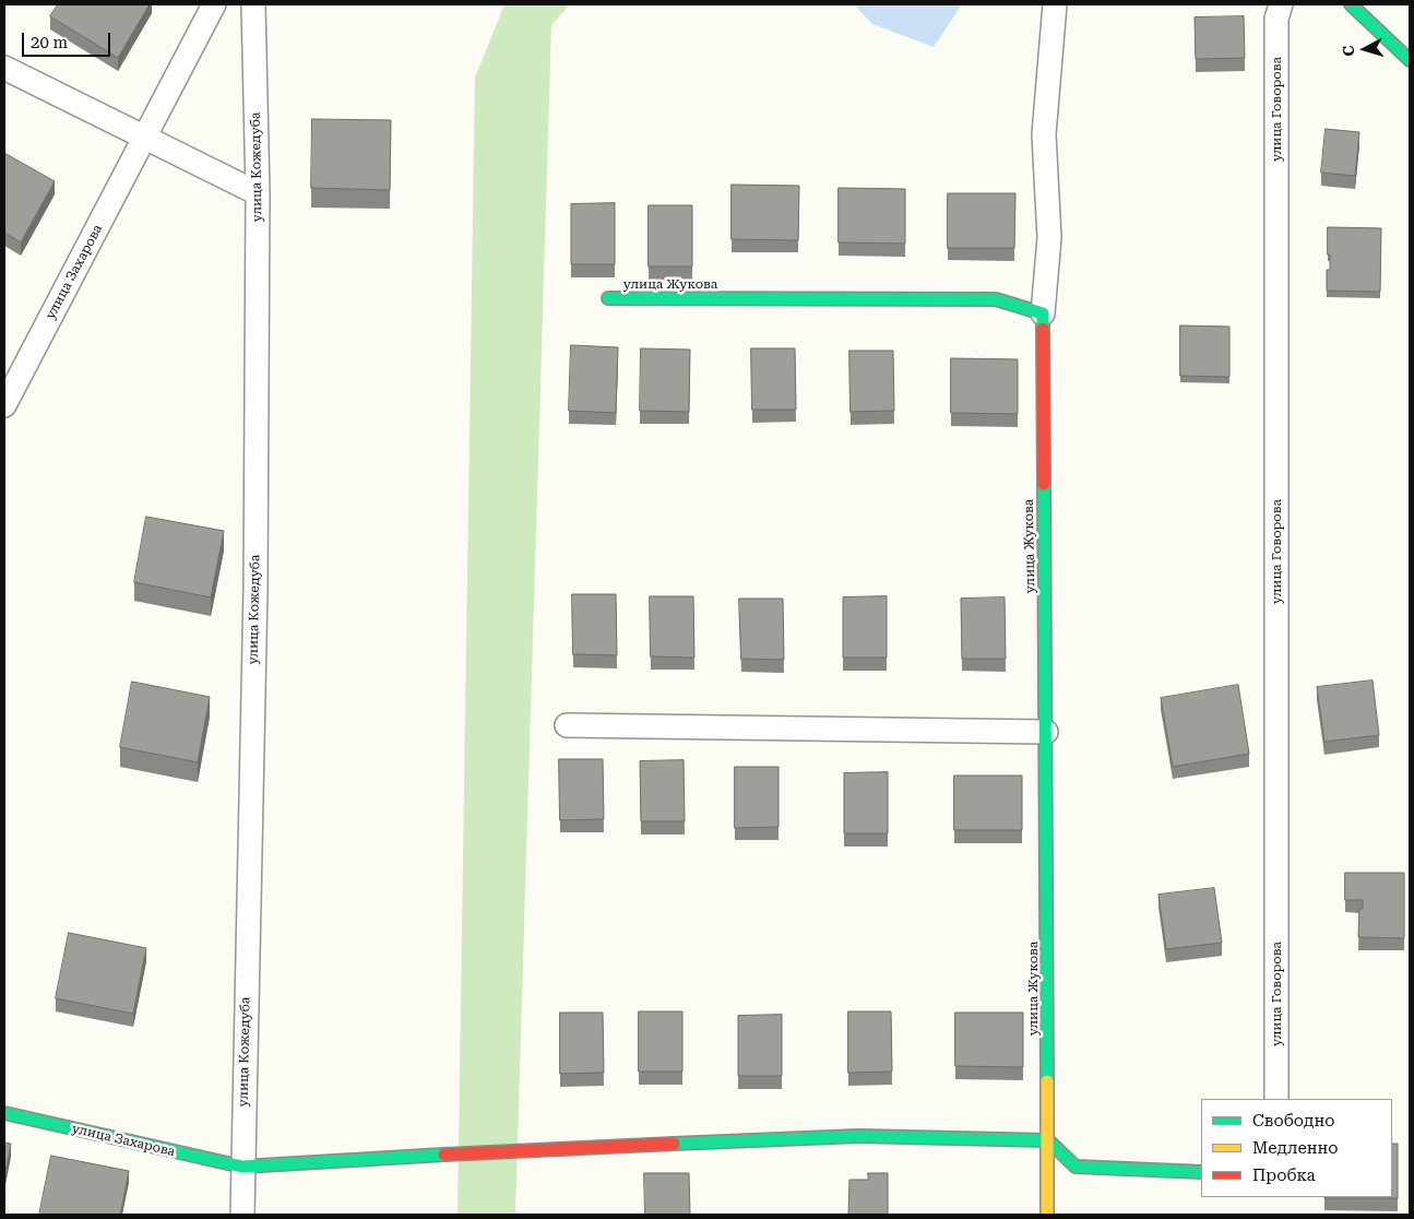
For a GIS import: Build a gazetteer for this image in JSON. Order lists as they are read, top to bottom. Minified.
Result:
{"streets":{"street":["улица Говорова","улица Кожедуба","улица Захарова","улица Жукова"]},"crossings":[["улица Кожедуба","улица Захарова"],["улица Захарова","улица Жукова"]],"legend":["Свободно","Медленно","Пробка"],"scale_bar":"20 m","north":"left"}
